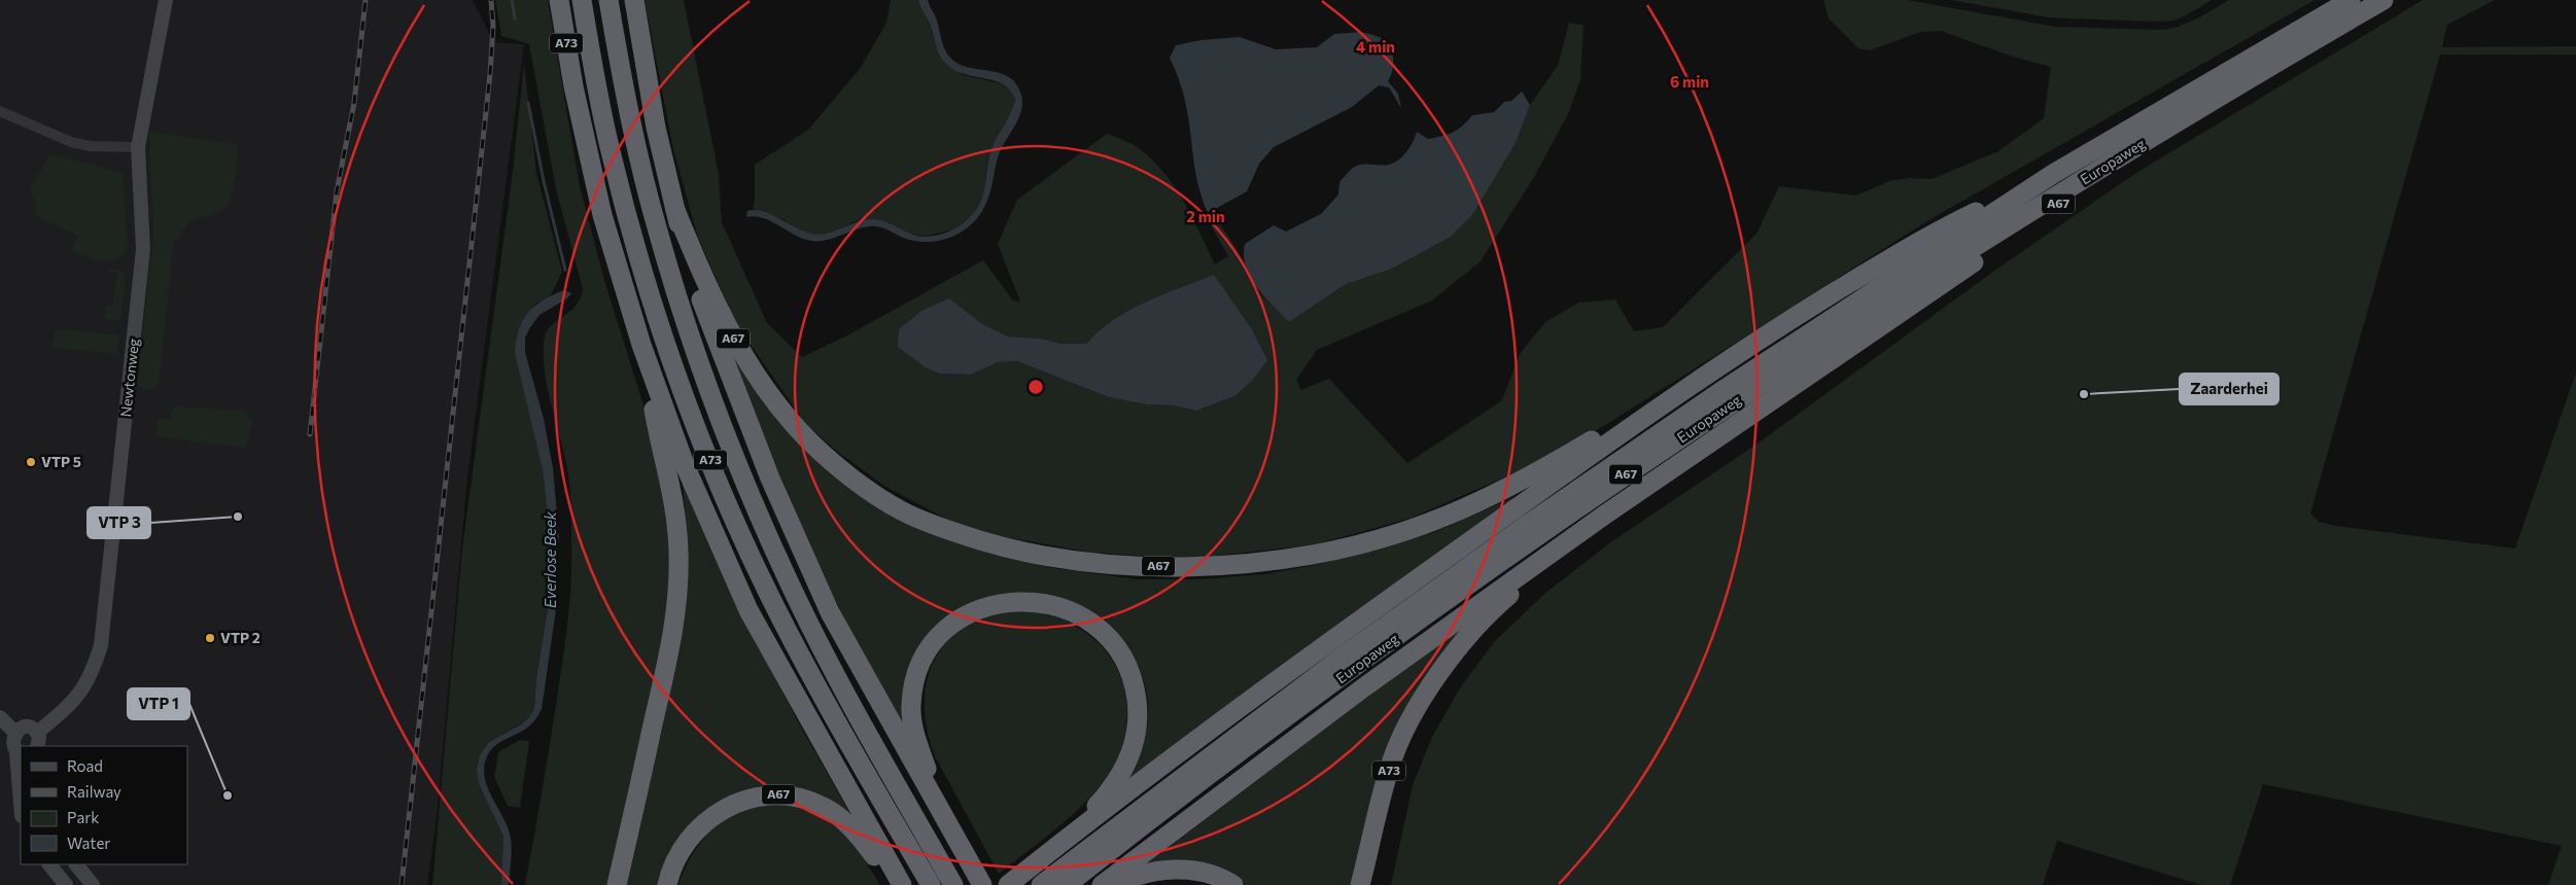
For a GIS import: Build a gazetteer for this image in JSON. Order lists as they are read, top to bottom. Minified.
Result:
{"streets":{"highway":["A73","Europaweg","A67"],"street":["Newtonweg"]},"crossings":[["A73","A67"],["Europaweg","A67"]],"water":["Everlose Beek"],"places":["Zaarderhei","VTP 5","VTP 3","VTP 2","VTP 1"],"legend":["Road","Railway","Park","Water"],"rings":["4 min","6 min","2 min"]}
